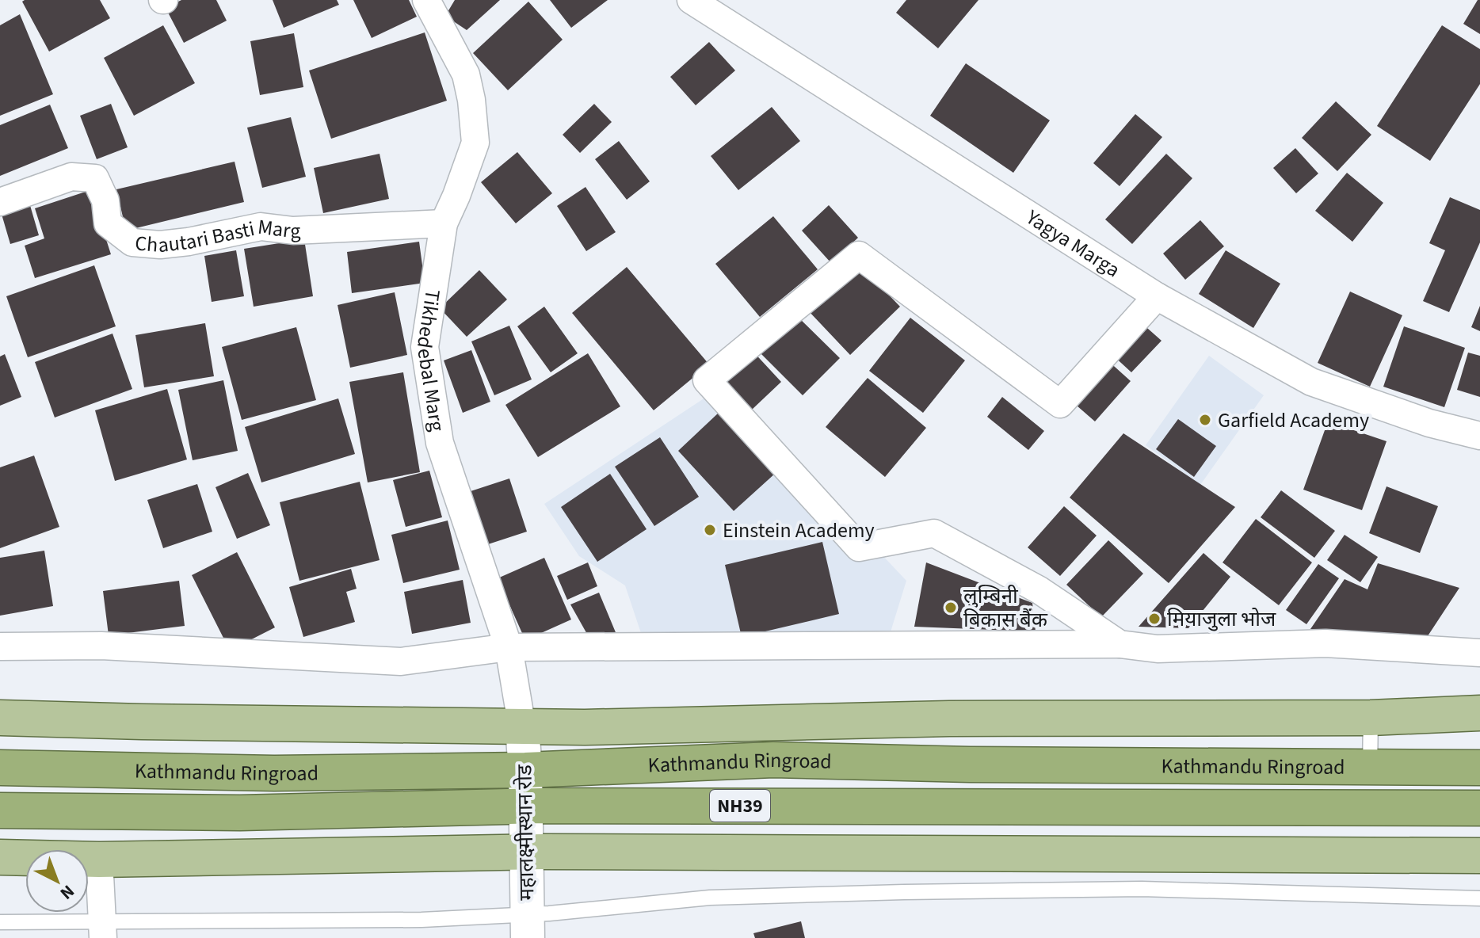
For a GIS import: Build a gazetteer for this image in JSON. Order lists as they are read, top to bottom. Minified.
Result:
{"streets":{"highway":["Kathmandu Ringroad","NH39"],"street":["Chautari Basti Marg","Yagya Marga","Tikhedebal Marg","महालक्ष्मीस्थान रोड"]},"crossings":[["Chautari Basti Marg","Tikhedebal Marg"],["Tikhedebal Marg","महालक्ष्मीस्थान रोड"],["Kathmandu Ringroad","महालक्ष्मीस्थान रोड"]],"places":["Garfield Academy","Einstein Academy","लुम्बिनी बिकास बैंक","मियाजुला भोज"],"north":"bottom right"}
